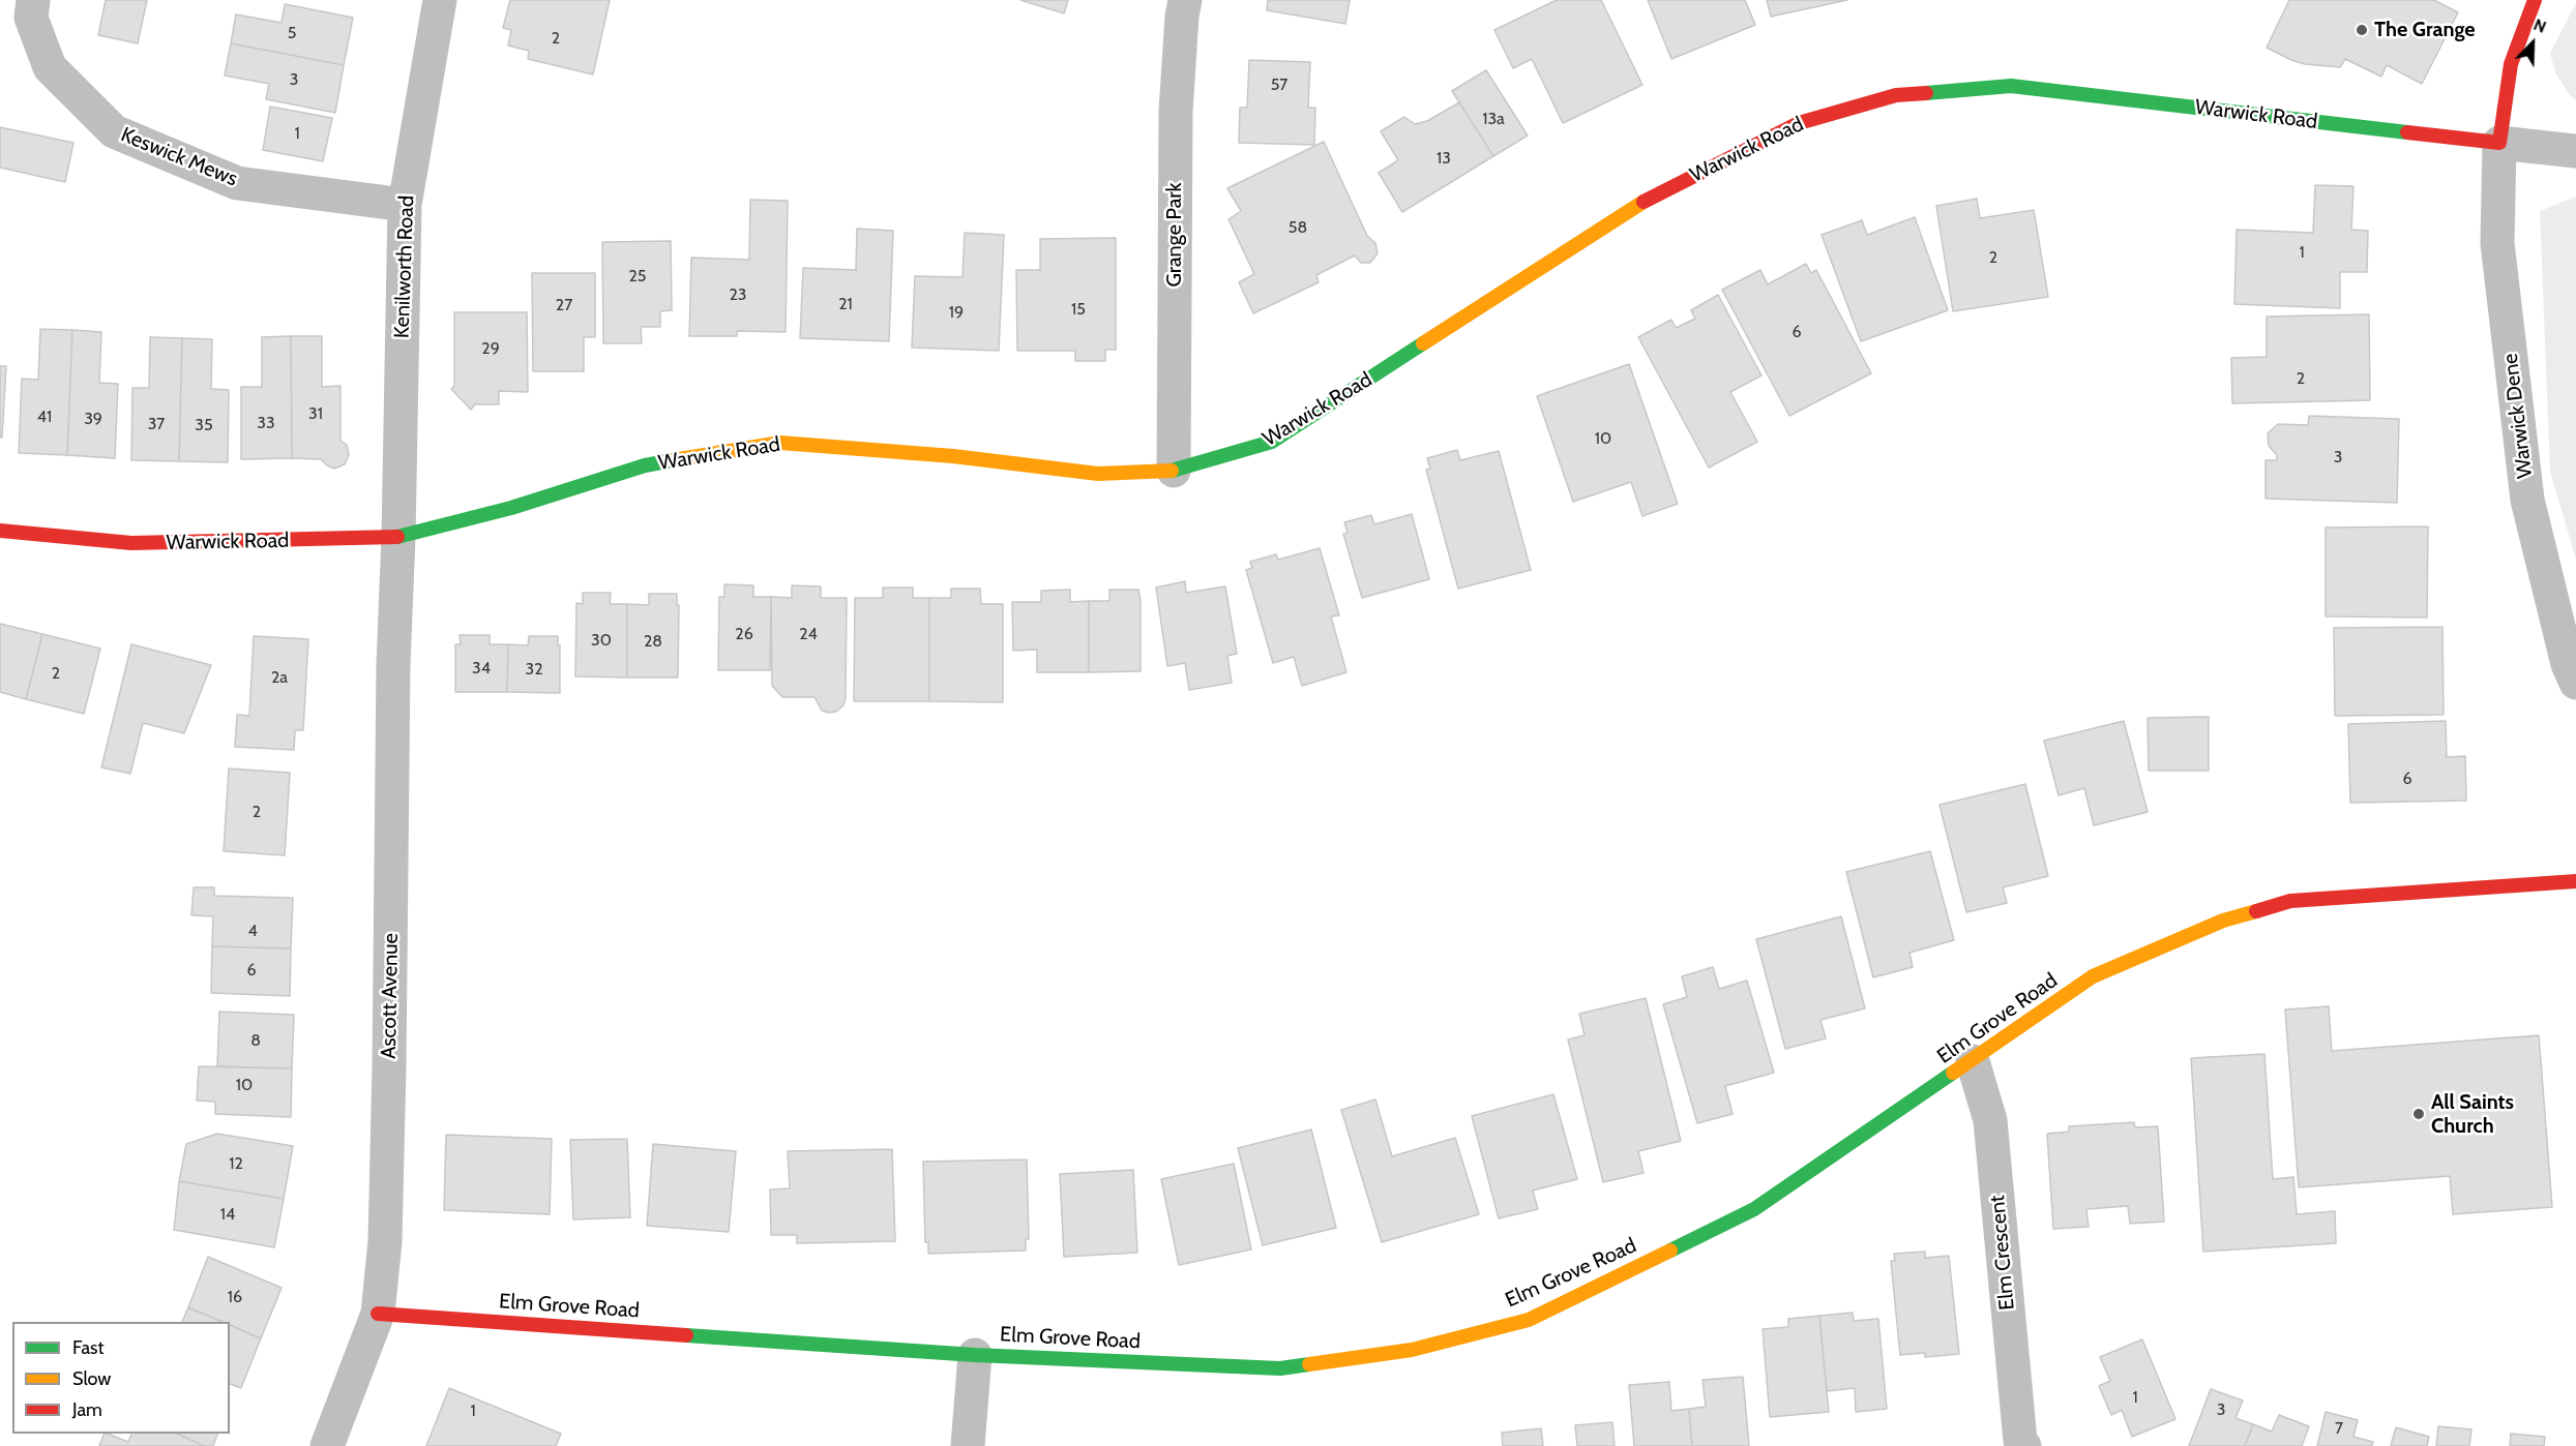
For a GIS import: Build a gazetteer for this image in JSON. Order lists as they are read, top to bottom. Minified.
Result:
{"streets":{"street":["Warwick Road","Keswick Mews","Grange Park","Kenilworth Road","Warwick Dene","Ascott Avenue","Elm Grove Road","Elm Crescent"]},"crossings":[["Warwick Road","Grange Park"],["Warwick Road","Kenilworth Road"],["Warwick Road","Warwick Dene"],["Warwick Road","Ascott Avenue"],["Keswick Mews","Kenilworth Road"],["Kenilworth Road","Ascott Avenue"],["Ascott Avenue","Elm Grove Road"],["Elm Grove Road","Elm Crescent"]],"places":["The Grange","All Saints Church"],"house_numbers":["5","2","3","57","13a","1","13","58","1","2","25","23","21","27","15","19","6","29","2","31","41","39","33","37","35","10","3","26","24","30","28","34","32","2","2a","6","2","4","6","8","10","12","14","16","1","3","1","7"],"legend":["Fast","Slow","Jam"],"north":"top right"}
